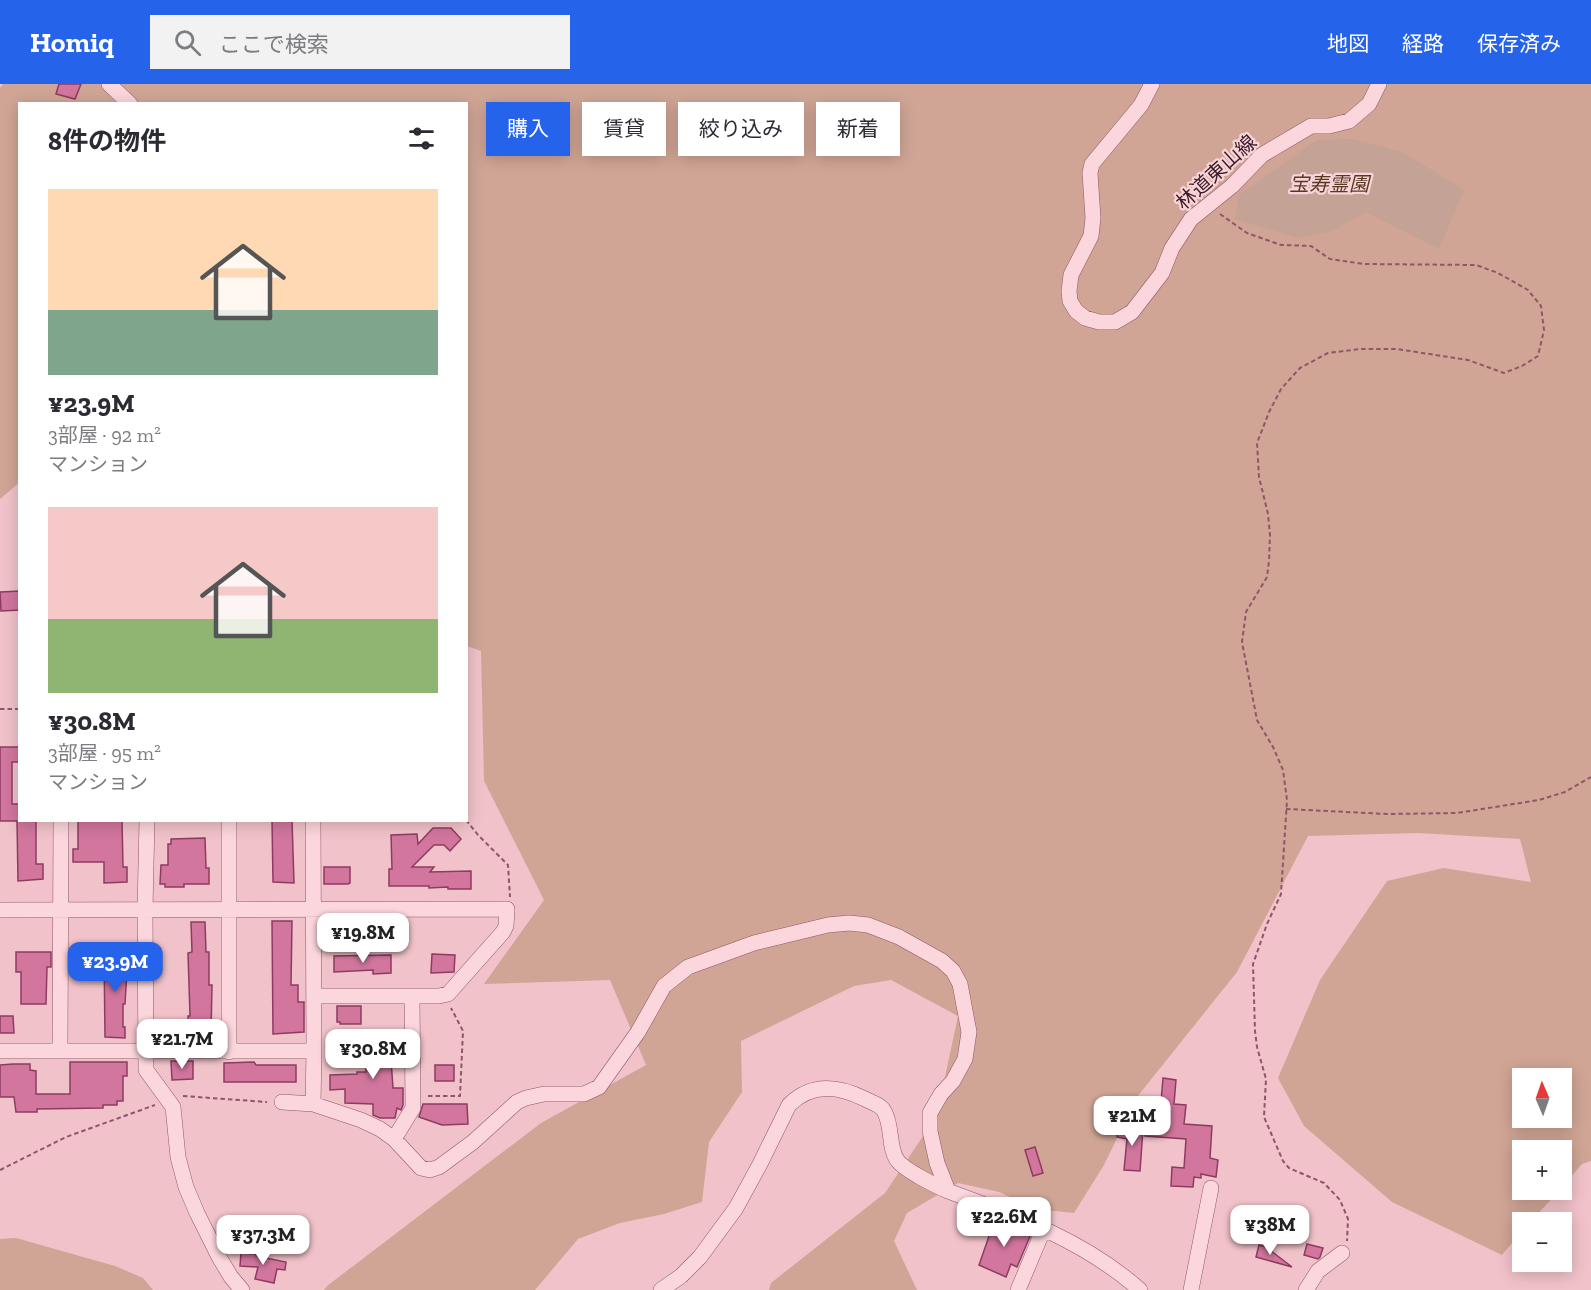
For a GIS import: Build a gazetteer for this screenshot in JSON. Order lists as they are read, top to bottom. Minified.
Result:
{"streets":{"street":["林道東山線"]},"parks":["宝寿霊園"],"north":"top","page":{"header":"Homiq","search":"ここで検索","nav":["地図","経路","保存済み"],"chip":["購入","賃貸","絞り込み","新着"],"heading":"8件の物件","list":[{"name":"¥23.9M","note":"3部屋 · 92 m² · マンション"},{"name":"¥30.8M","note":"3部屋 · 95 m² · マンション"}],"price":["¥19.8M","¥23.9M","¥21.7M","¥30.8M","¥21M","¥22.6M","¥38M","¥37.3M"],"map_buttons":["+","−"]}}
